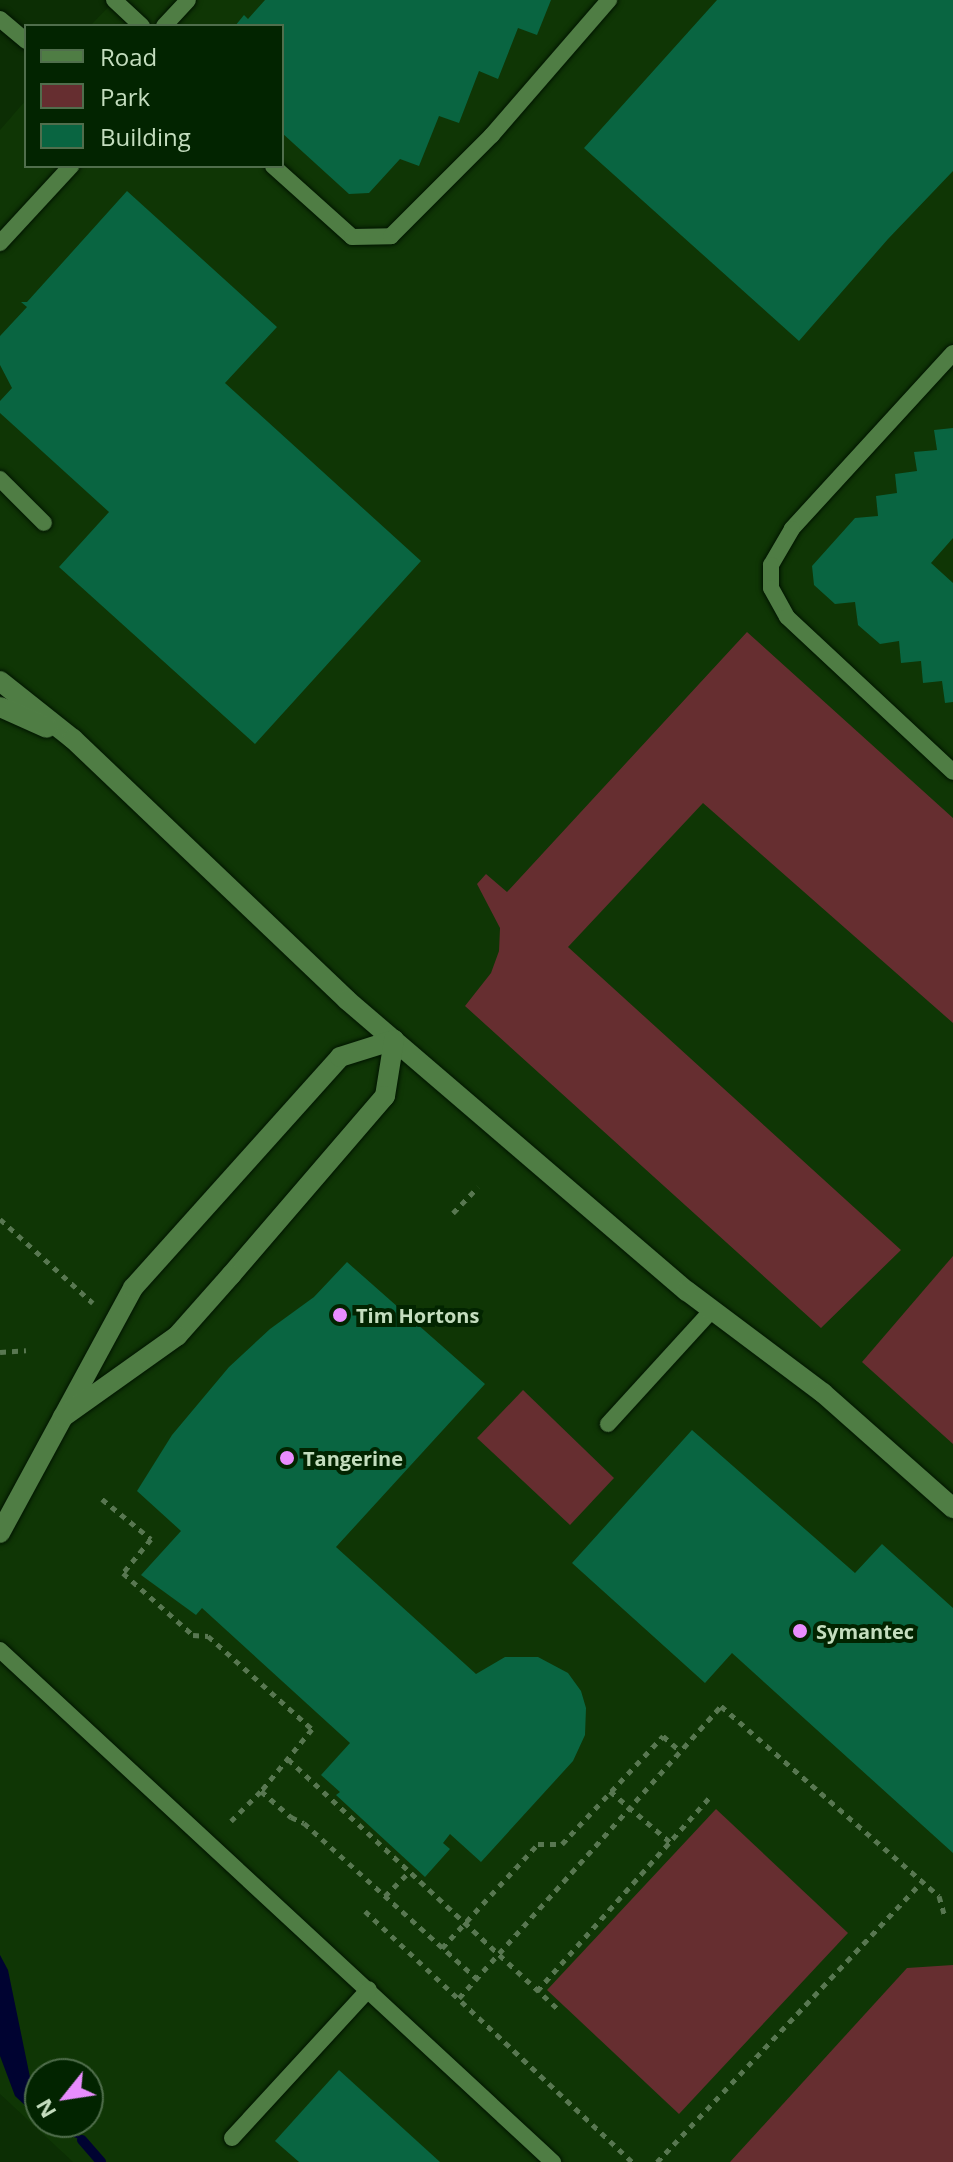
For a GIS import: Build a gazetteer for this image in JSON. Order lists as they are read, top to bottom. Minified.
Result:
{"places":["Tim Hortons","Tangerine","Symantec"],"legend":["Road","Park","Building"],"north":"bottom left"}
